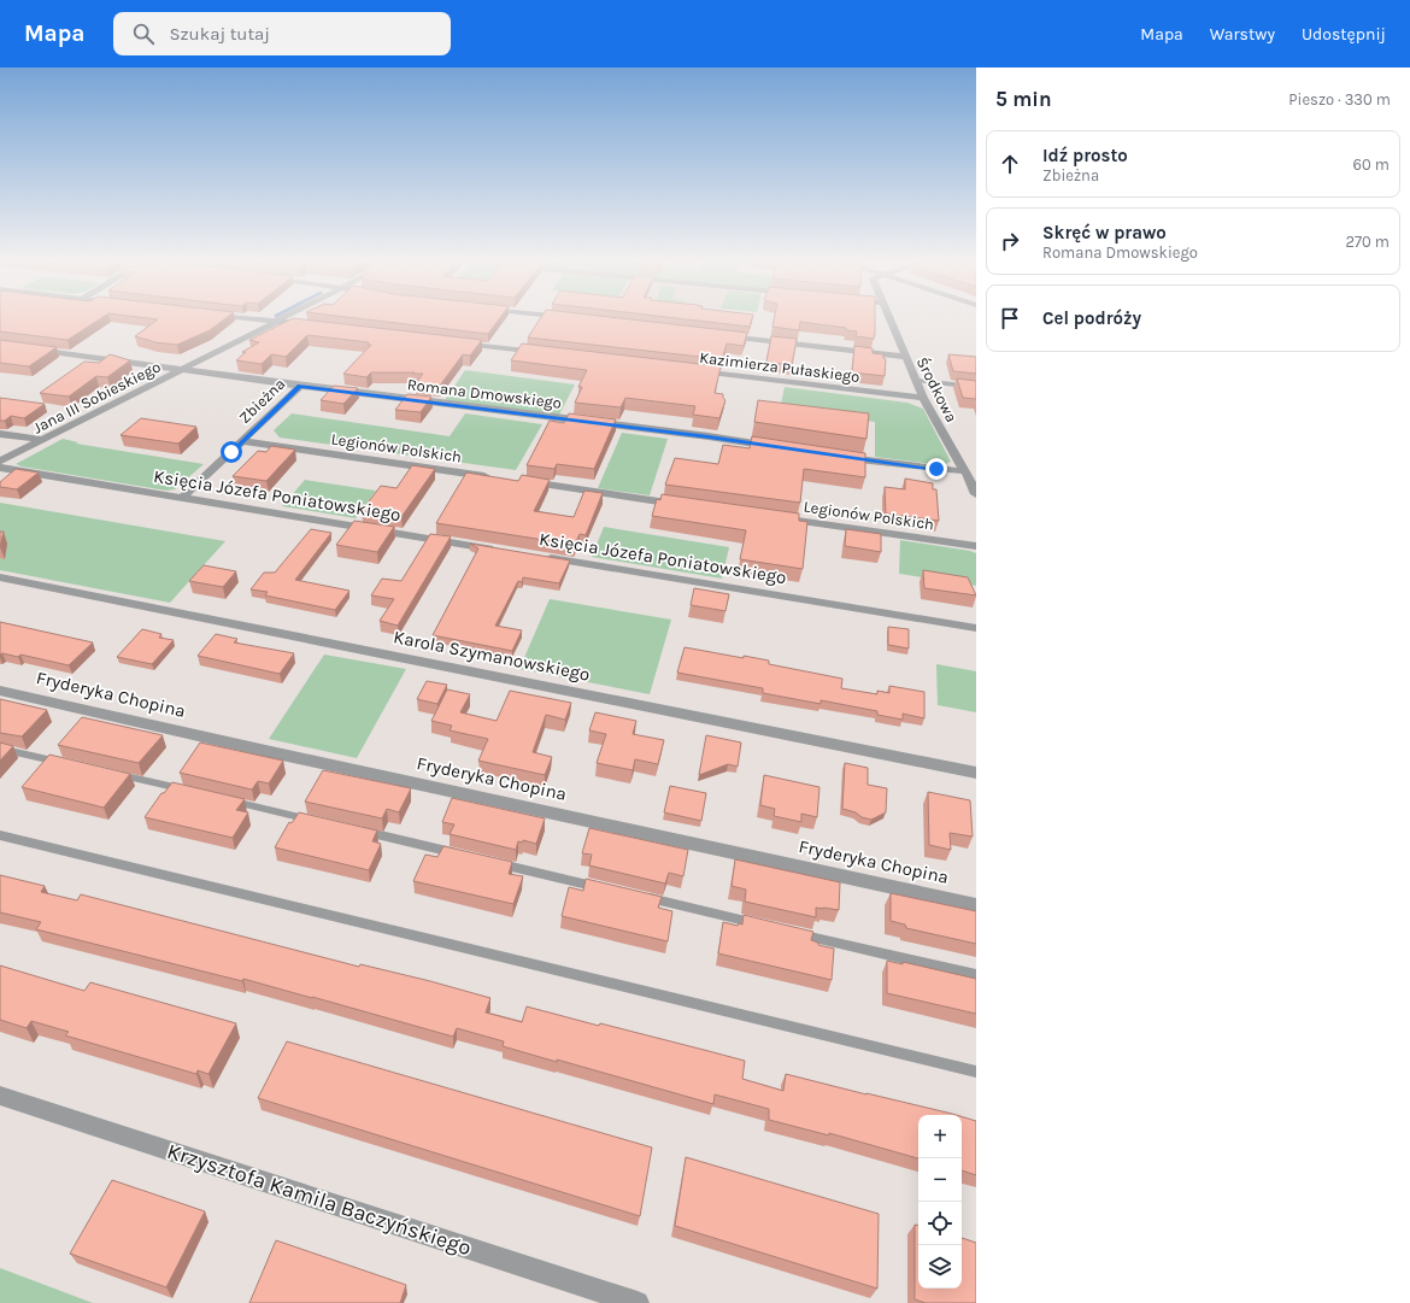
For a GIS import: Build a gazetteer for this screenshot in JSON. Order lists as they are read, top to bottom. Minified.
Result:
{"streets":{"street":["Kazimierza Pułaskiego","Środkowa","Romana Dmowskiego","Jana III Sobieskiego","Zbieżna","Legionów Polskich","Księcia Józefa Poniatowskiego","Karola Szymanowskiego","Fryderyka Chopina","Krzysztofa Kamila Baczyńskiego"]},"crossings":[["Kazimierza Pułaskiego","Środkowa"],["Romana Dmowskiego","Jana III Sobieskiego"],["Romana Dmowskiego","Zbieżna"],["Zbieżna","Legionów Polskich"],["Zbieżna","Księcia Józefa Poniatowskiego"]],"page":{"header":"Mapa","search":"Szukaj tutaj","nav":["Mapa","Warstwy","Udostępnij"],"heading":["5 min","Pieszo · 330 m"],"list":[["Idź prosto","Zbieżna","60 m"],["Skręć w prawo","Romana Dmowskiego","270 m"],"Cel podróży"],"map_buttons":["+","−"]}}
